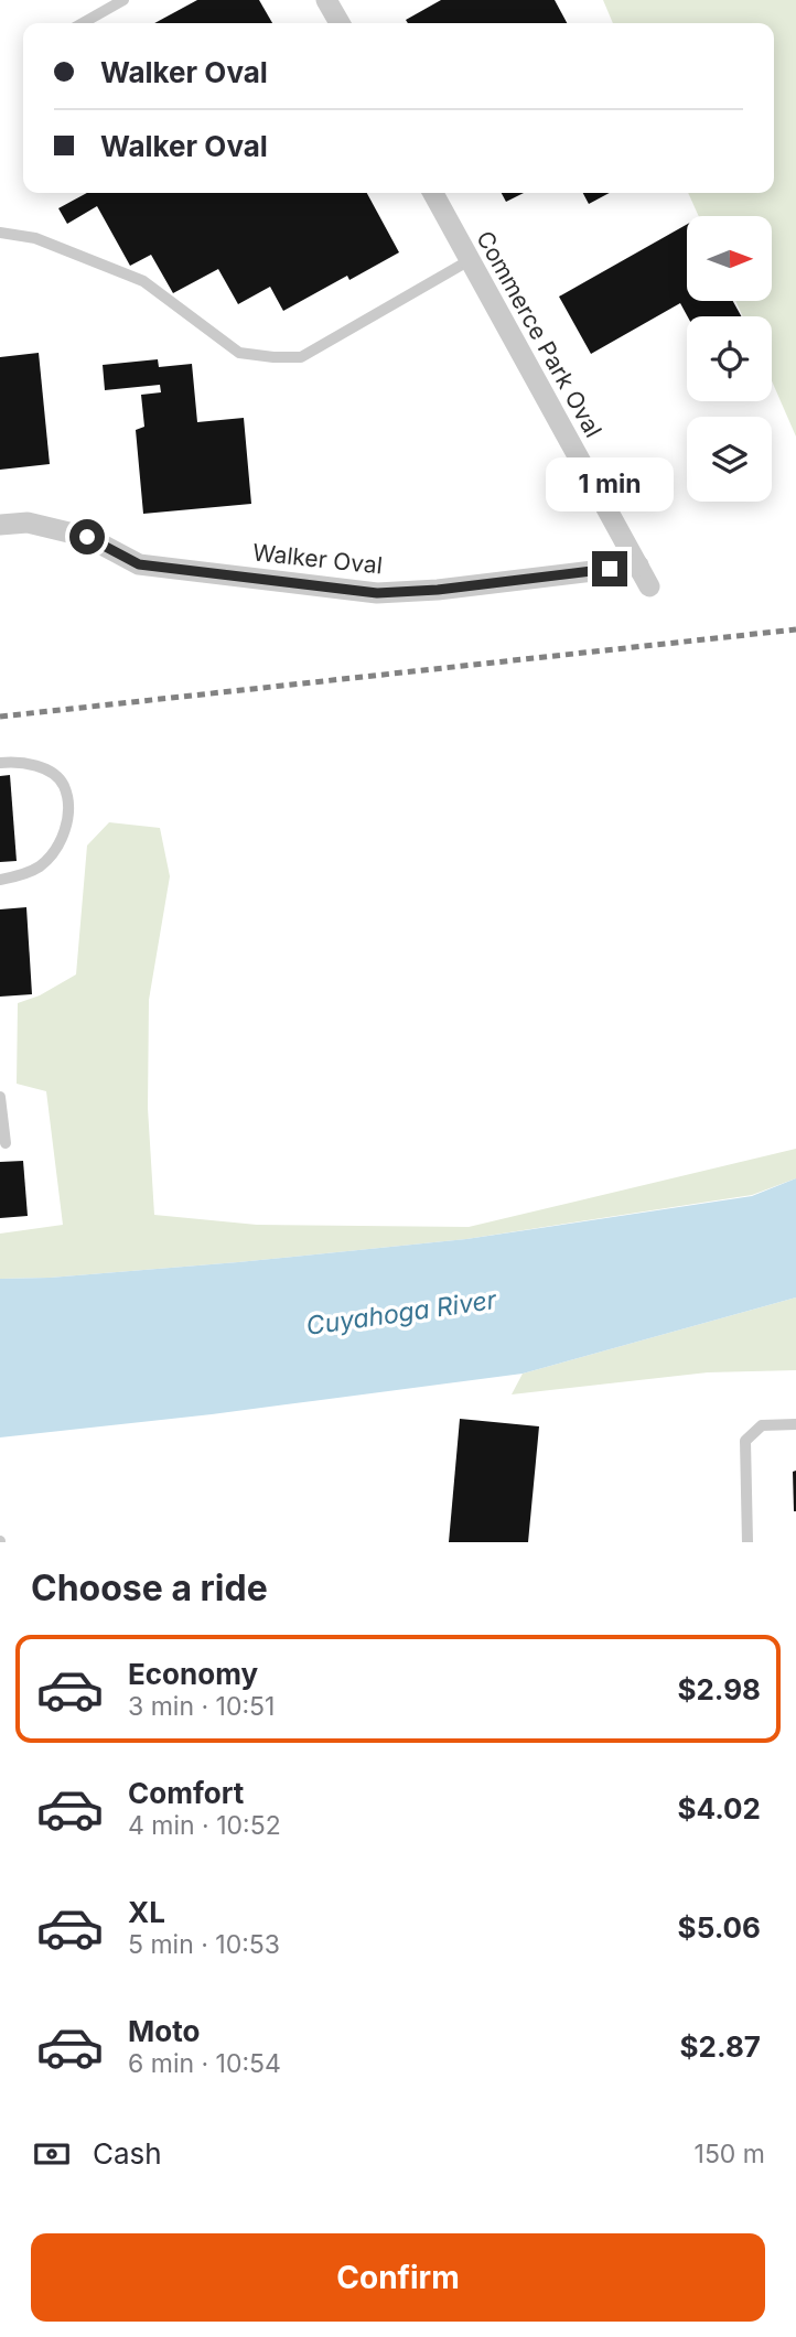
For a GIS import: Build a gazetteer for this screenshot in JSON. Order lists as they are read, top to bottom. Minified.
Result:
{"streets":{"street":["Commerce Park Oval","Walker Oval"]},"crossings":[["Commerce Park Oval","Walker Oval"]],"water":["Cuyahoga River"],"north":"right","page":{"banner":["Walker Oval","Walker Oval"],"bubble":"1 min","heading":"Choose a ride","list":[{"name":"Economy","note":"3 min · 10:51","value":"$2.98"},{"name":"Comfort","note":"4 min · 10:52","value":"$4.02"},{"name":"XL","note":"5 min · 10:53","value":"$5.06"},{"name":"Moto","note":"6 min · 10:54","value":"$2.87"}],"pay":["Cash","150 m"],"buttons":"Confirm"}}
